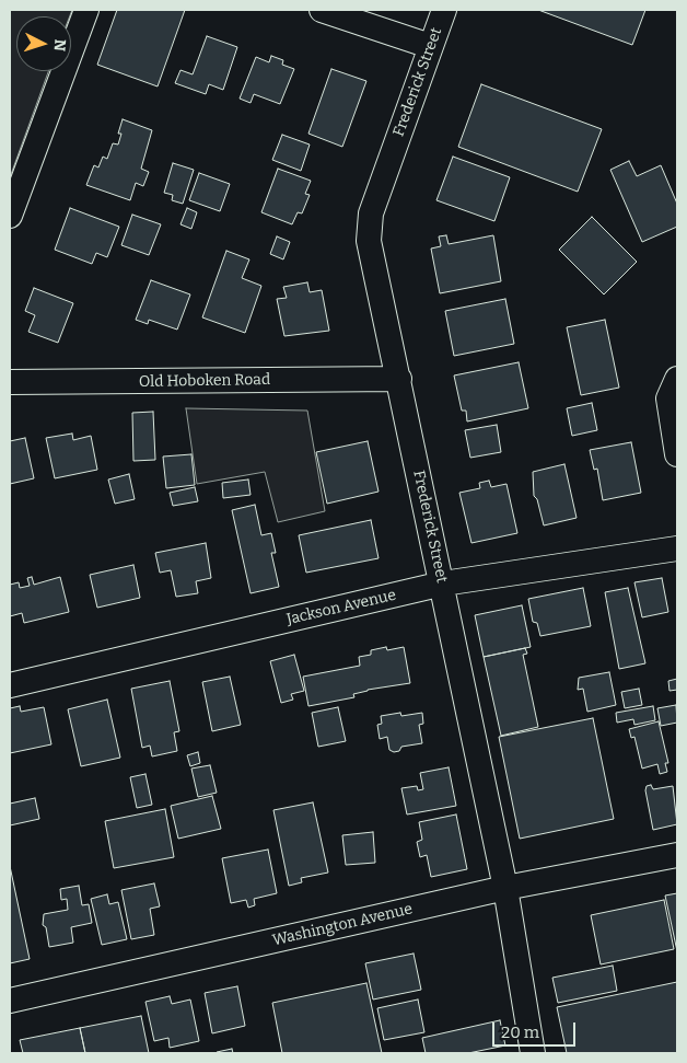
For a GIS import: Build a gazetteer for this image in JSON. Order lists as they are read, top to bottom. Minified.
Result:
{"streets":{"street":["Frederick Street","Old Hoboken Road","Jackson Avenue","Washington Avenue"]},"crossings":[["Frederick Street","Old Hoboken Road"],["Frederick Street","Jackson Avenue"],["Frederick Street","Washington Avenue"]],"scale_bar":"20 m","north":"right"}
